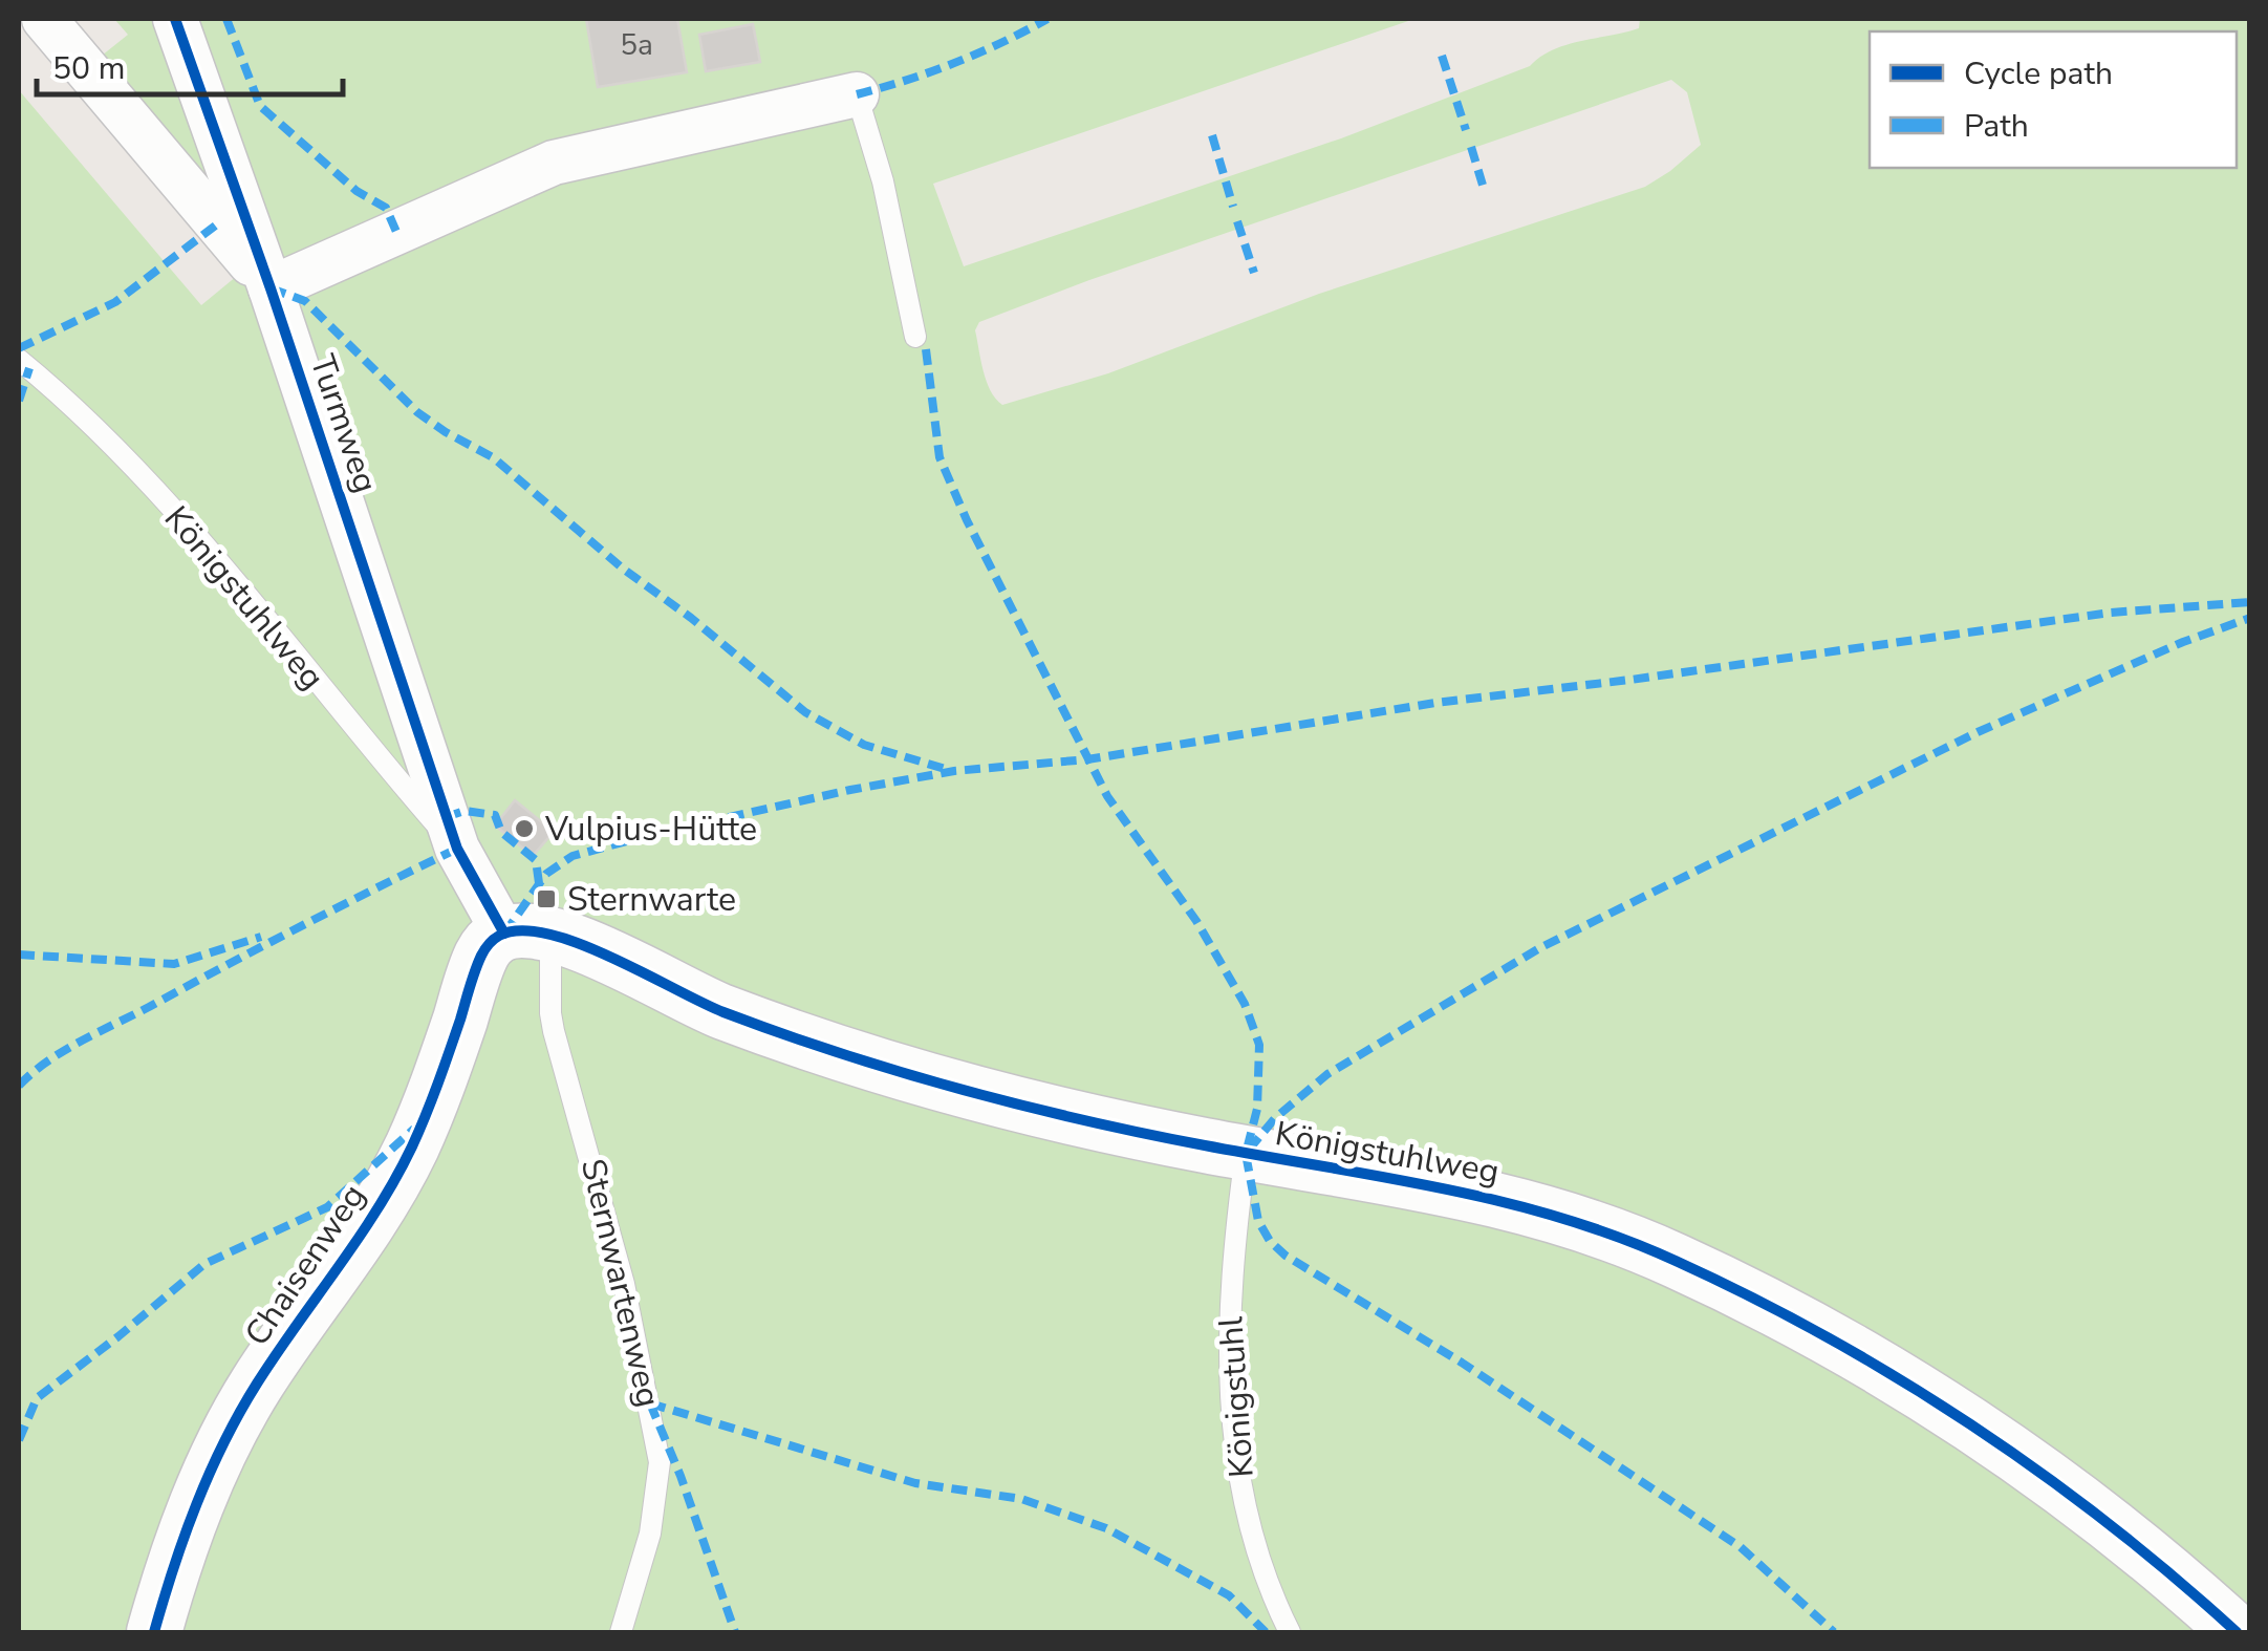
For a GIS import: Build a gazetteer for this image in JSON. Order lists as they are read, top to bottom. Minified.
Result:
{"streets":{"street":["Turmweg","Königstuhlweg","Chaisenweg"],"lane":["Sternwartenweg","Königstuhl"]},"crossings":[["Turmweg","Königstuhlweg"],["Königstuhlweg","Chaisenweg"],["Königstuhlweg","Sternwartenweg"],["Königstuhlweg","Königstuhl"],["Chaisenweg","Sternwartenweg"]],"places":{"other":["Vulpius-Hütte"],"transit":["Sternwarte"]},"house_numbers":["5a"],"legend":["Cycle path","Path"],"scale_bar":"50 m"}
